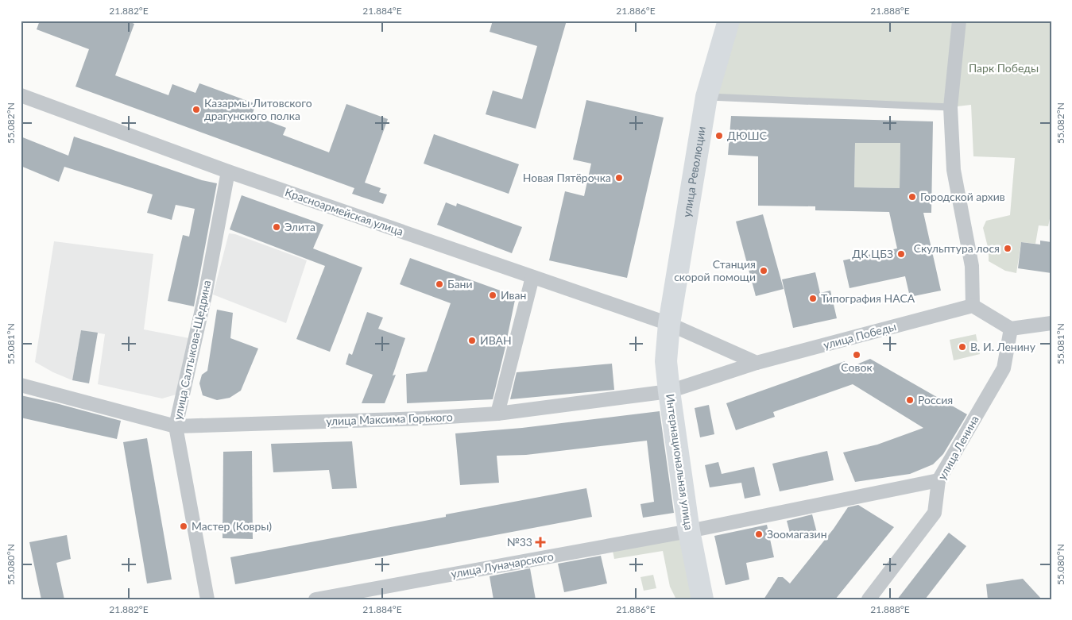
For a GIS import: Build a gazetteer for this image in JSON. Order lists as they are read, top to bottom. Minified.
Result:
{"streets":{"main road":["улица Революции","Интернациональная улица"],"street":["Красноармейская улица","улица Победы","улица Салтыкова-Щедрина","улица Максима Горького","улица Ленина","улица Луначарского"]},"crossings":[["улица Революции","Красноармейская улица"],["улица Революции","Интернациональная улица"],["Красноармейская улица","улица Салтыкова-Щедрина"],["Красноармейская улица","Интернациональная улица"],["улица Победы","улица Максима Горького"],["улица Салтыкова-Щедрина","улица Максима Горького"],["улица Максима Горького","Интернациональная улица"],["улица Ленина","улица Луначарского"],["Интернациональная улица","улица Луначарского"]],"parks":["Парк Победы"],"places":{"other":["Казармы Литовского драгунского полка","ДЮШС","Новая Пятёрочка","Городской архив","Элита","Скульптура лося","ДК ЦБЗ","Станция скорой помощи","Бани","Иван","Типография НАСА","ИВАН","В. И. Ленину","Совок","Россия","Мастер (Ковры)","Зоомагазин"],"health":["№33"]},"coordinates":["21.882°E","21.884°E","21.886°E","21.888°E","55.082°N","55.081°N","55.080°N"]}
